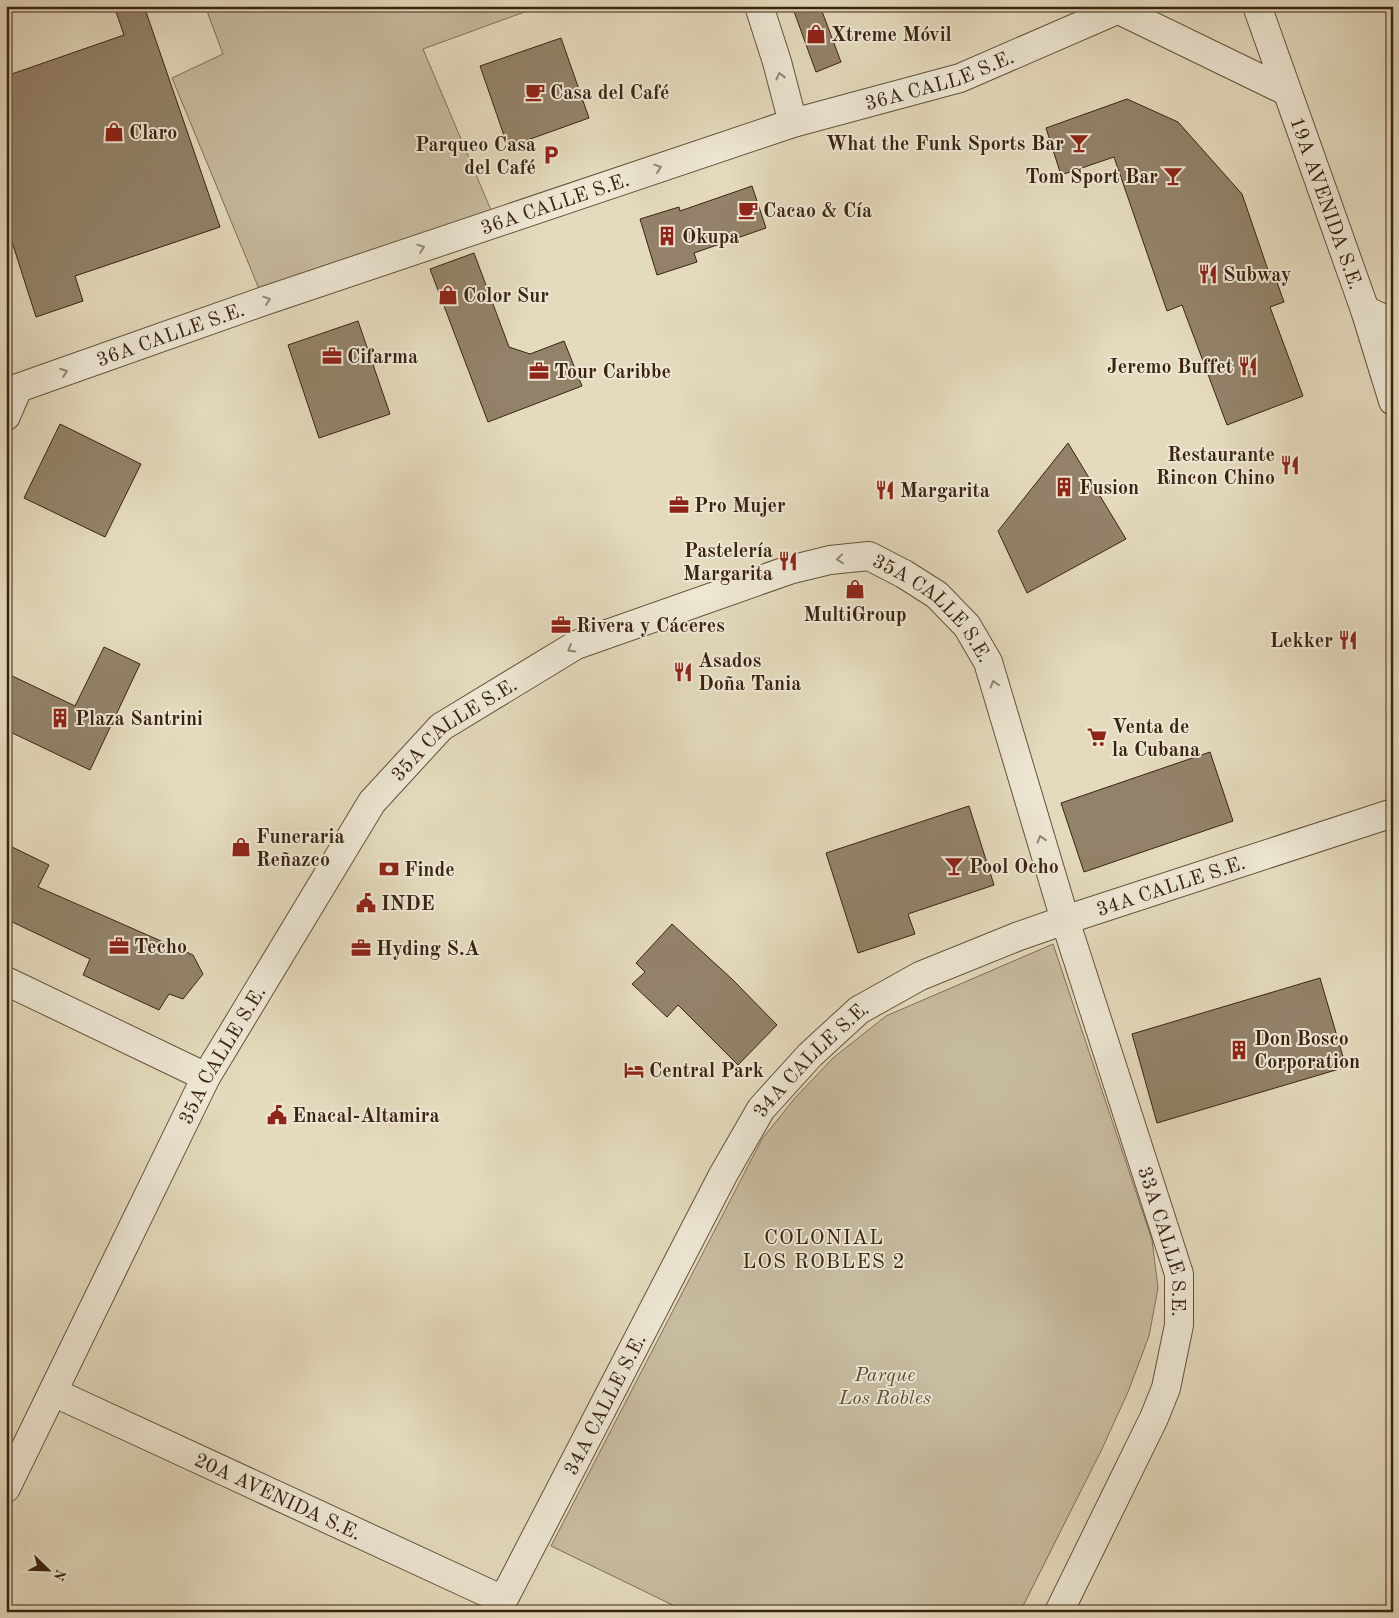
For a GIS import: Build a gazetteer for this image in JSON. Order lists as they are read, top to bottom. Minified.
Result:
{"streets":{"street":["36A CALLE S.E.","19A AVENIDA S.E.","35A CALLE S.E.","34A CALLE S.E.","33A CALLE S.E.","20A AVENIDA S.E."]},"crossings":[["36A CALLE S.E.","19A AVENIDA S.E."],["35A CALLE S.E.","34A CALLE S.E."],["35A CALLE S.E.","33A CALLE S.E."],["35A CALLE S.E.","20A AVENIDA S.E."],["34A CALLE S.E.","33A CALLE S.E."],["34A CALLE S.E.","20A AVENIDA S.E."]],"one_way":["36A CALLE S.E."],"districts":["COLONIAL LOS ROBLES 2"],"parks":["Parque Los Robles"],"places":{"shop":["Xtreme Móvil","Claro","Color Sur","MultiGroup","Funeraria Reñazco"],"cafe":["Casa del Café","Cacao & Cía"],"bar":["What the Funk Sports Bar","Tom Sport Bar","Pool Ocho"],"parking":["Parqueo Casa del Café"],"building":["Okupa","Fusion","Plaza Santrini","Don Bosco Corporation"],"restaurant":["Subway","Jeremo Buffet","Restaurante Rincon Chino","Margarita","Pastelería Margarita","Lekker","Asados Doña Tania"],"office":["Cifarma","Tour Caribbe","Pro Mujer","Rivera y Cáceres","Techo","Hyding S.A"],"supermarket":["Venta de la Cubana"],"bank":["Finde"],"public building":["INDE","Enacal-Altamira"],"hotel":["Central Park"]},"north":"bottom right"}
